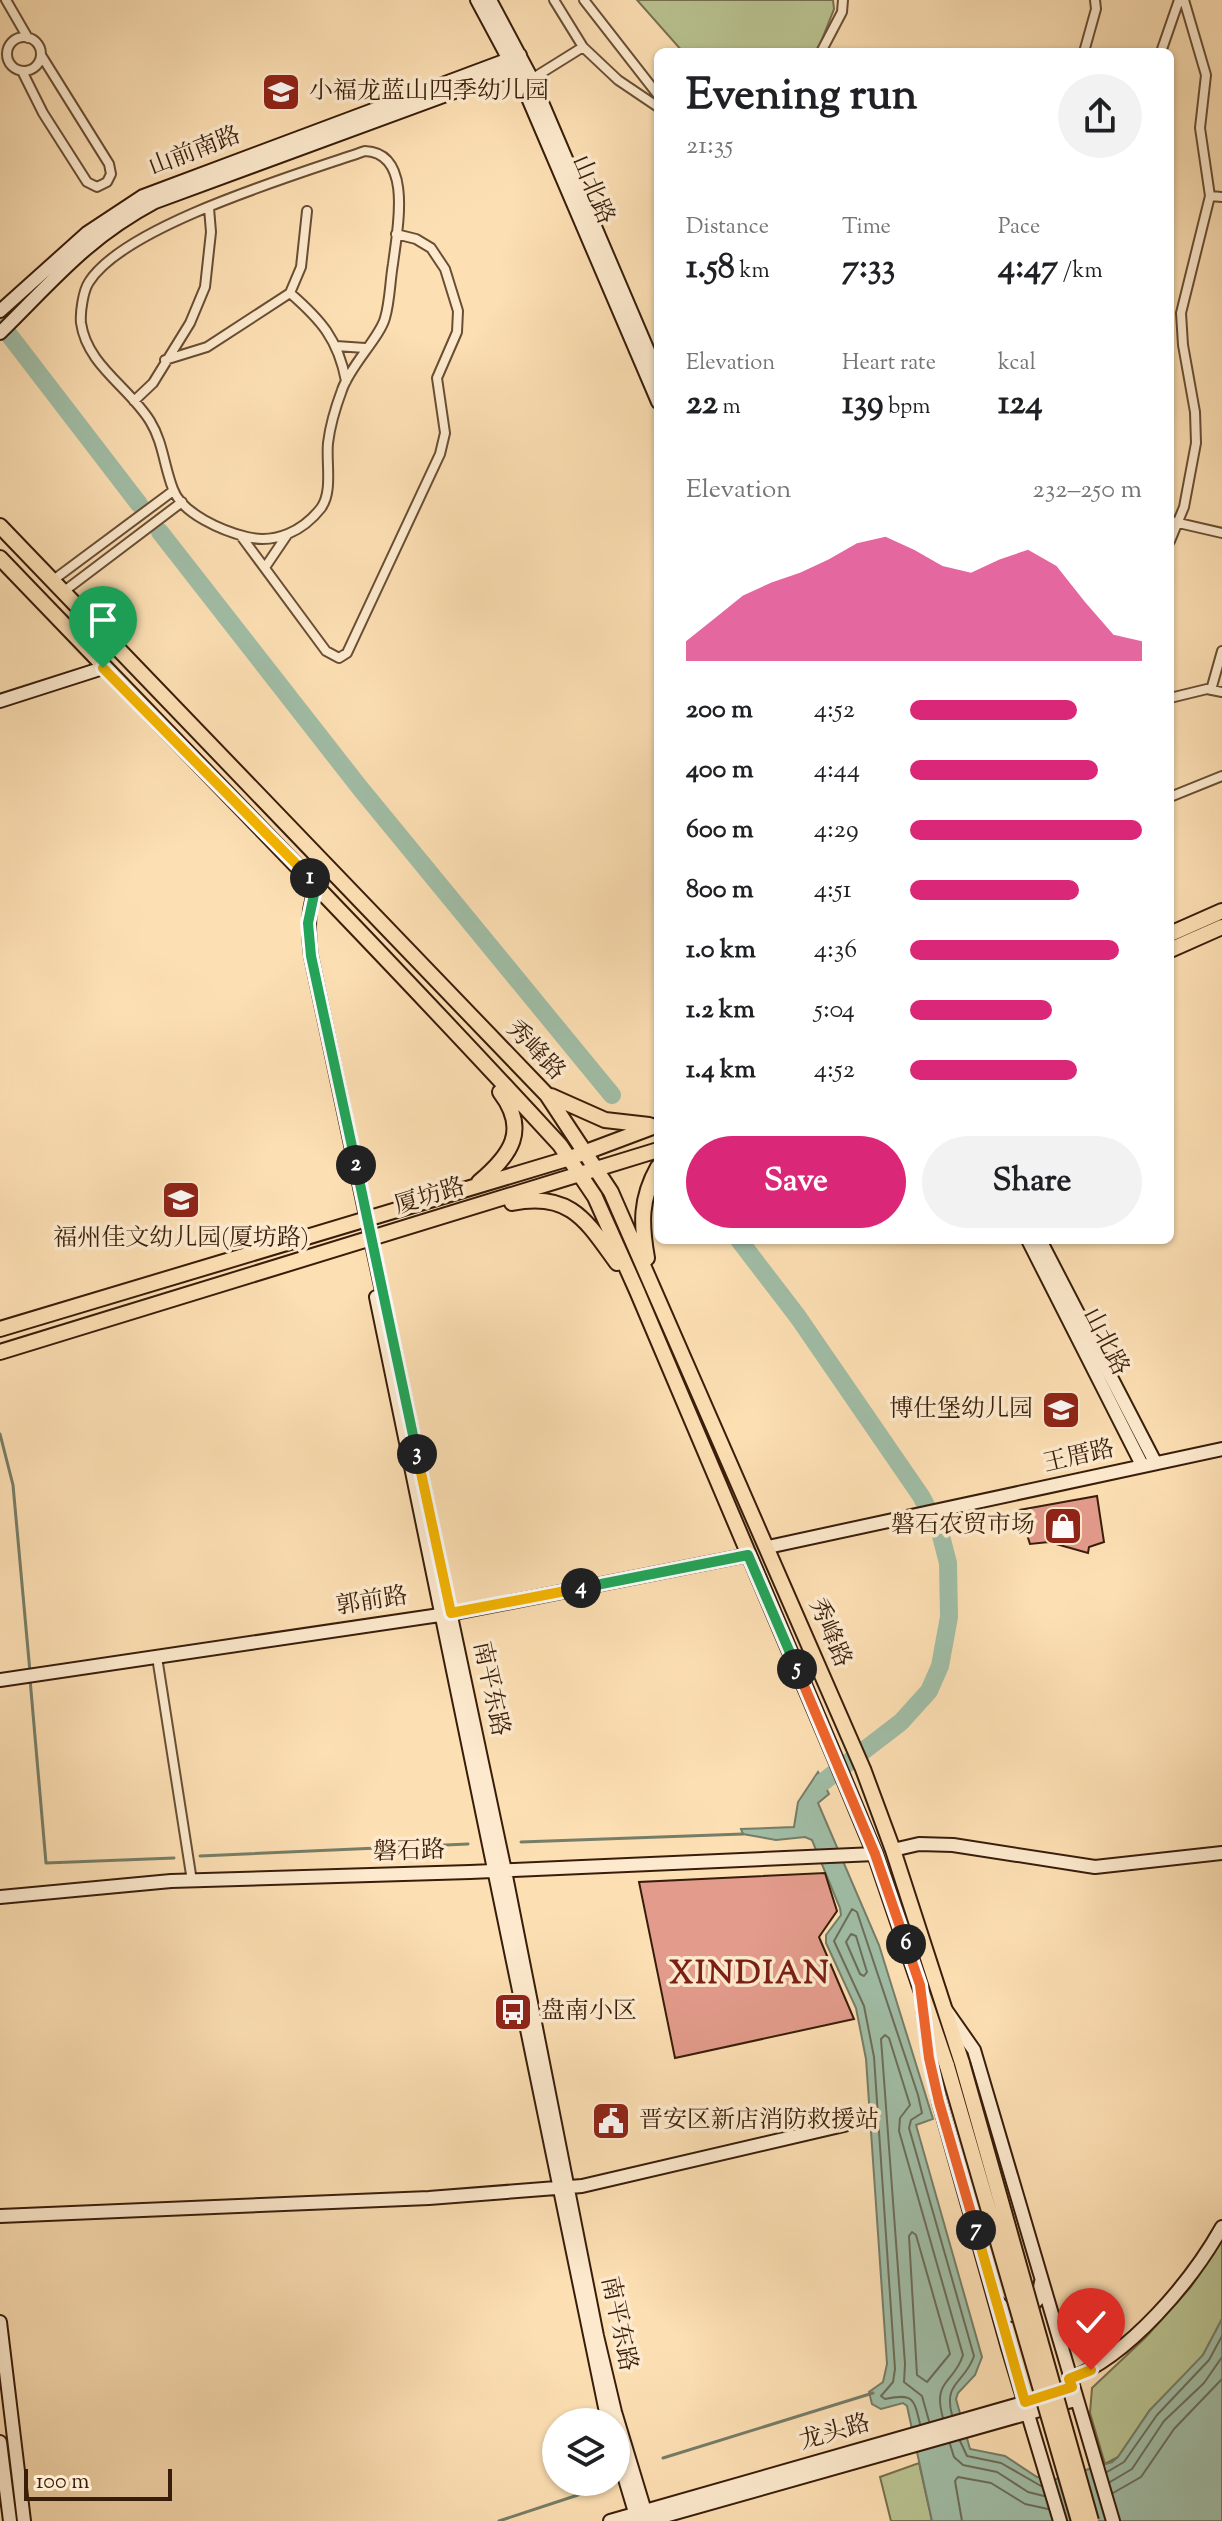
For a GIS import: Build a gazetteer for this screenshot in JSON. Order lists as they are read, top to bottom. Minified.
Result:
{"streets":{"main road":["山前南路","山北路","秀峰路","厦坊路","王厝路","郭前路","南平东路","磐石路","龙头路"]},"crossings":[["山前南路","山北路"],["山北路","王厝路"],["秀峰路","厦坊路"],["秀峰路","王厝路"],["秀峰路","郭前路"],["秀峰路","南平东路"],["秀峰路","磐石路"],["厦坊路","南平东路"],["郭前路","南平东路"],["南平东路","磐石路"],["南平东路","龙头路"]],"districts":["XINDIAN"],"places":{"school or university":["小福龙蓝山四季幼儿园","福州佳文幼儿园(厦坊路)","博仕堡幼儿园"],"shop":["磐石农贸市场"],"bus stop":["盘南小区"],"public building":["晋安区新店消防救援站"]},"scale_bar":"100 m","page":{"heading":["Evening run","21:35"],"stats":[["Distance","1.58 km"],["Time","7:33"],["Pace","4:47 /km"],["Elevation","22 m"],["Heart rate","139 bpm"],["kcal","124"]],"chart":["Elevation","232–250 m"],"list":[{"name":"200 m","note":"4:52"},{"name":"400 m","note":"4:44"},{"name":"600 m","note":"4:29"},{"name":"800 m","note":"4:51"},{"name":"1.0 km","note":"4:36"},{"name":"1.2 km","note":"5:04"},{"name":"1.4 km","note":"4:52"}],"pins":["1","2","3","4","5","6","7"],"buttons":["Save","Share"],"scale":"100 m"}}
